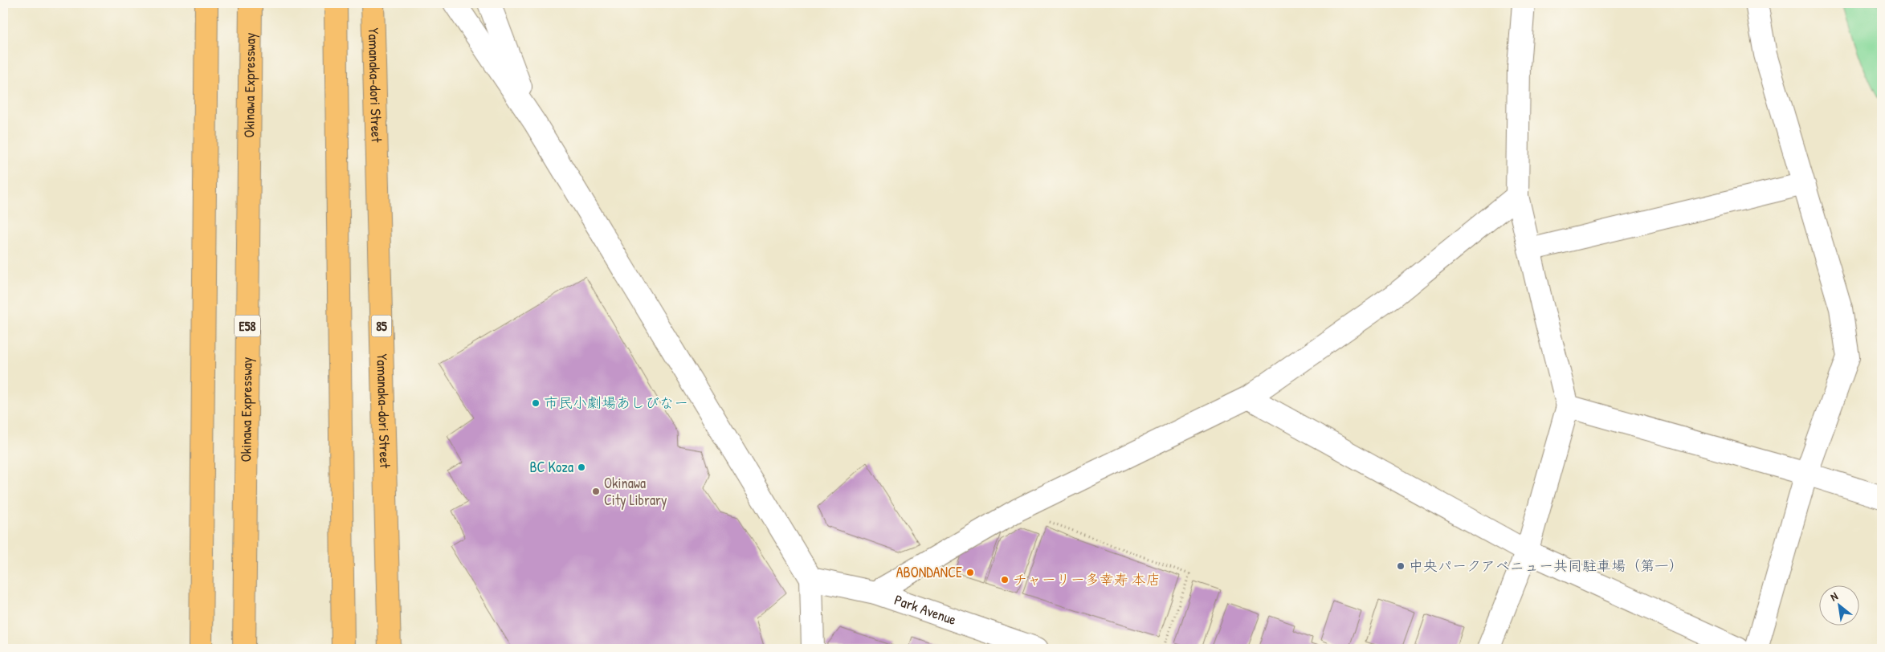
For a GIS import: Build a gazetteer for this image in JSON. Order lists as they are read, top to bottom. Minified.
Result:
{"streets":{"main road":["Okinawa Expressway","Yamanaka-dori Street","E58","85"],"street":["Park Avenue"]},"places":["市民小劇場あしびなー","BC Koza","Okinawa City Library","中央パークアベニュー共同駐車場（第一）","ABONDANCE","チャーリー多幸寿 本店"],"north":"top left"}
